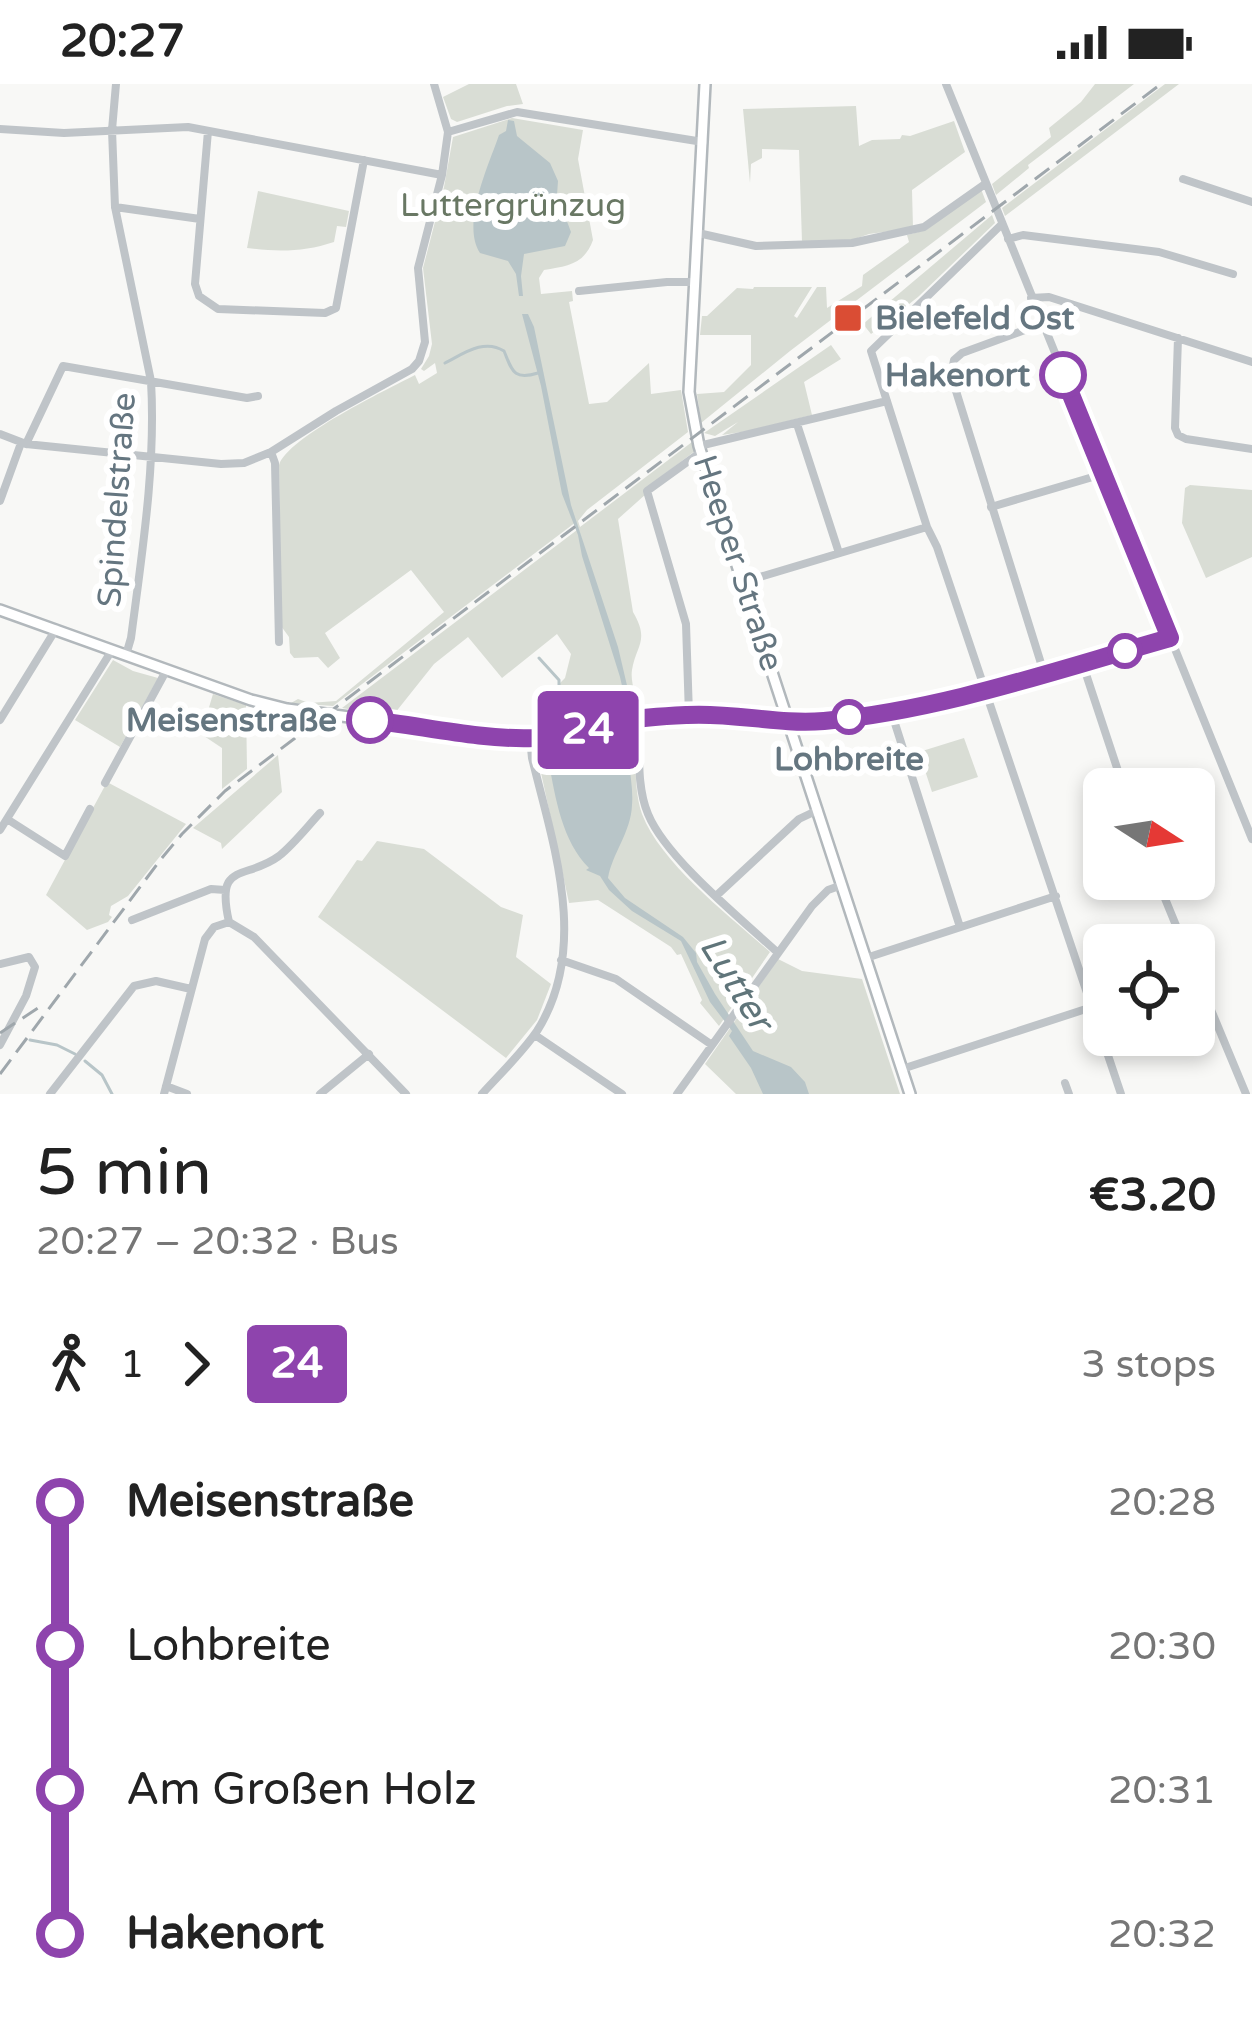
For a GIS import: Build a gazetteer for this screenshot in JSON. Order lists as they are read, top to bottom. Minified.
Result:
{"streets":{"main road":["Heeper Straße"],"street":["Spindelstraße"]},"water":["Lutter"],"parks":["Luttergrünzug"],"places":{"transit":["Bielefeld Ost"],"other":["Hakenort","Lohbreite","Meisenstraße"]},"lines":["bus line 24"],"north":"right","page":{"status":"20:27","on_map":"24","heading":["5 min","20:27 – 20:32 · Bus","€3.20"],"legs":["1","24","3 stops"],"list":[{"name":"Meisenstraße","value":"20:28"},{"name":"Lohbreite","value":"20:30"},{"name":"Am Großen Holz","value":"20:31"},{"name":"Hakenort","value":"20:32"}]}}
